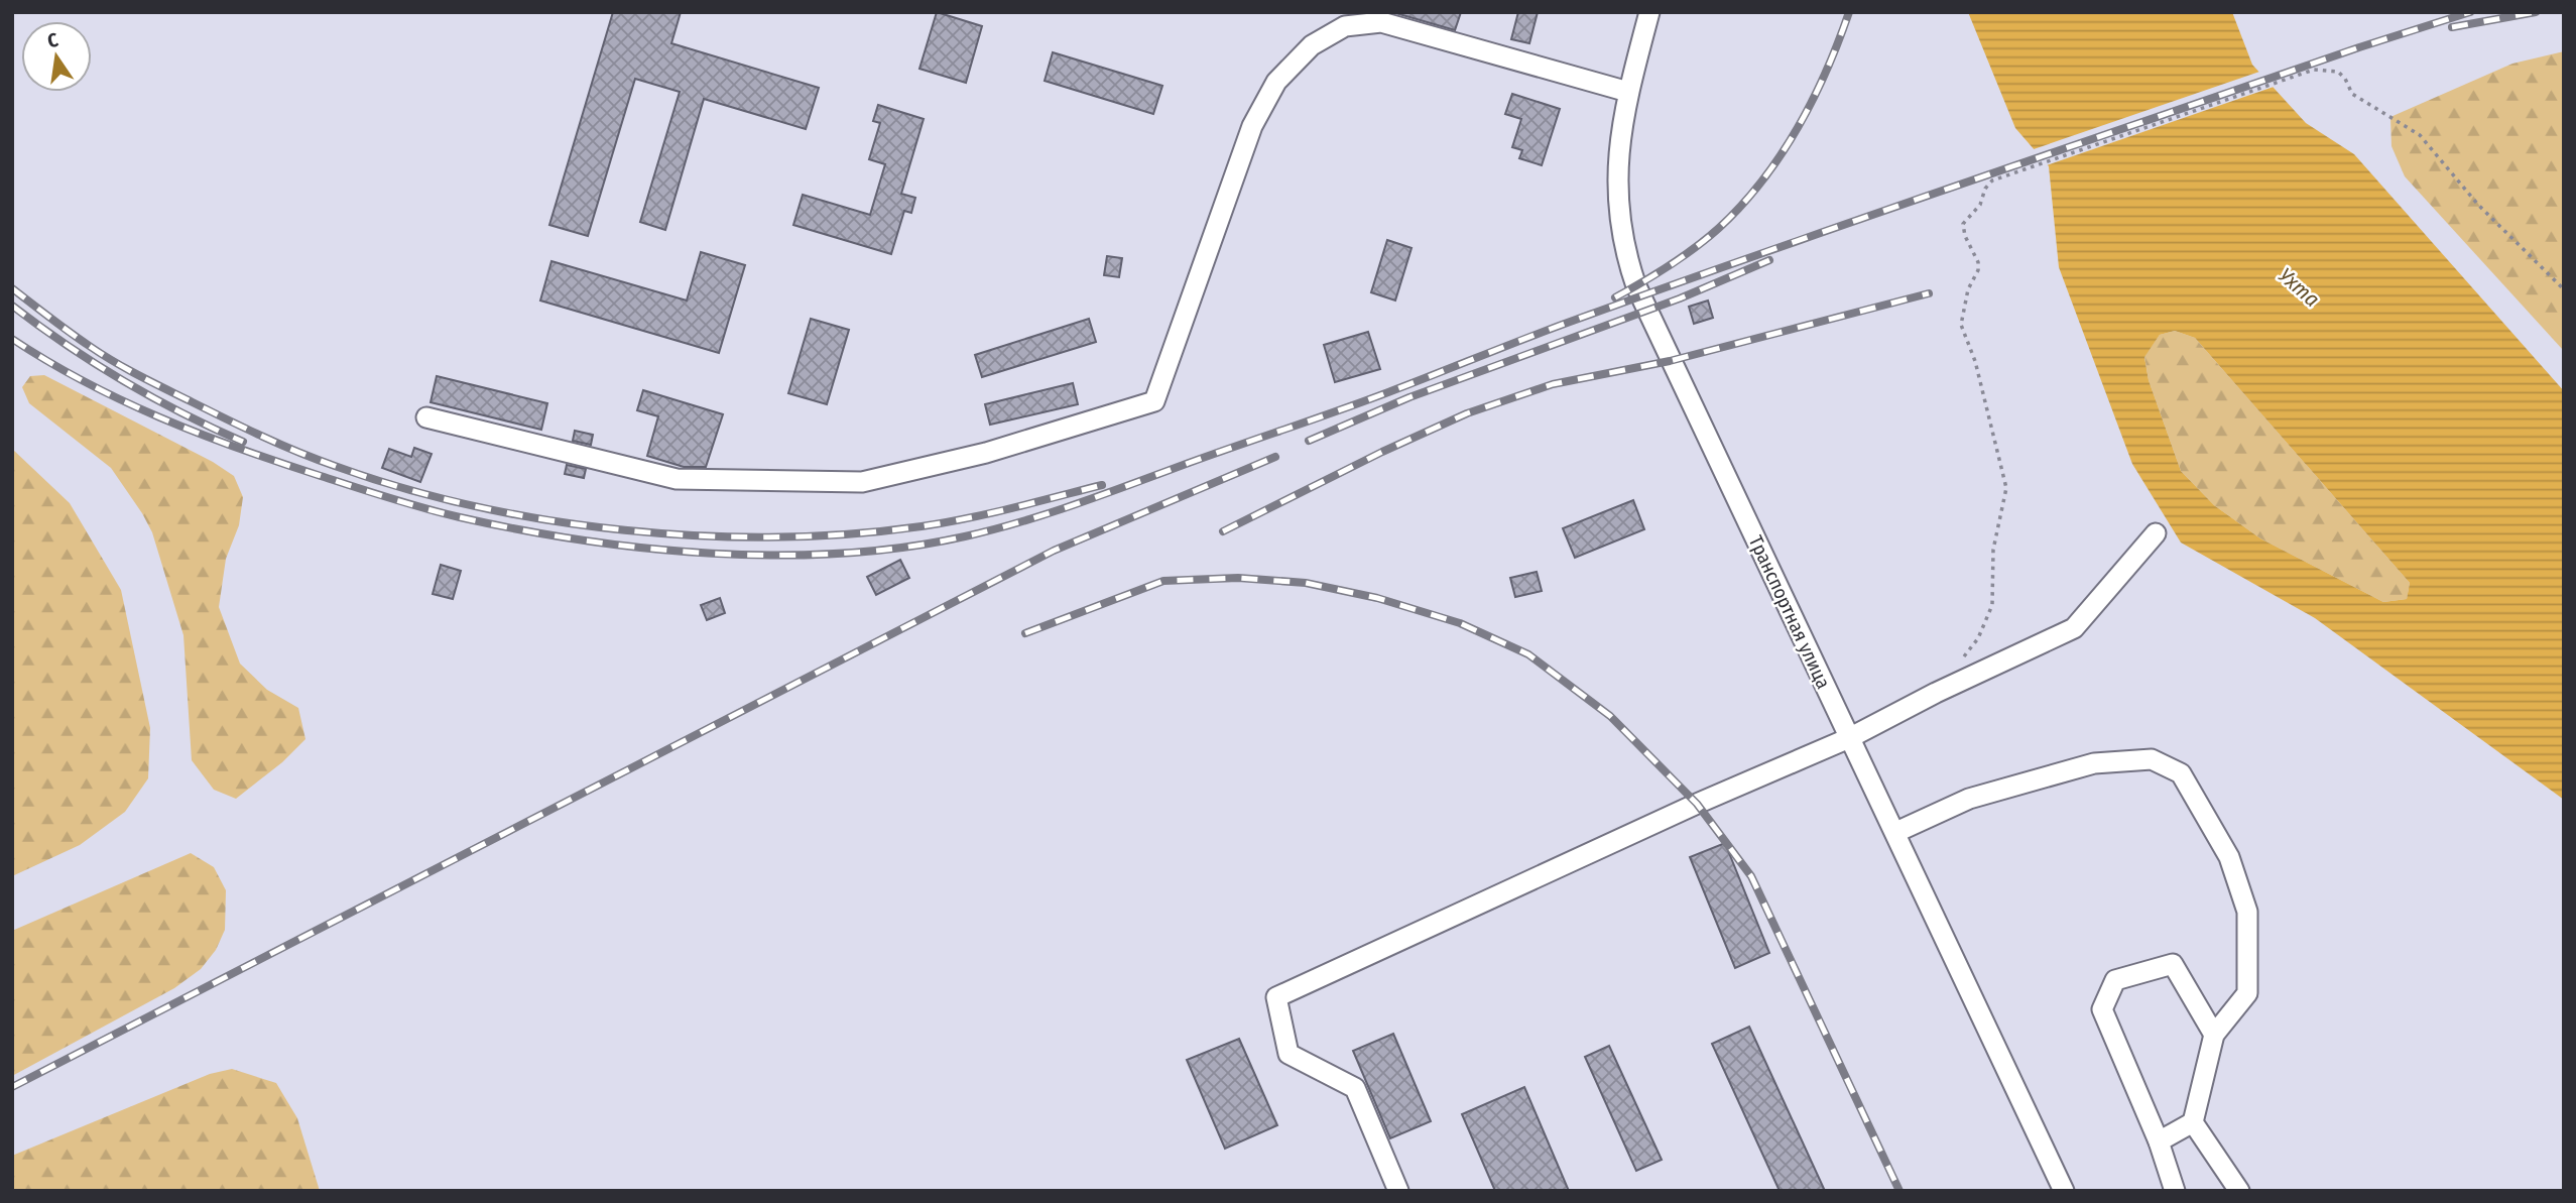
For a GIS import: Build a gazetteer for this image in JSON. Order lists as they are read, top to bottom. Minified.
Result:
{"streets":{"street":["Транспортная улица"]},"water":["Ухта"],"north":"top"}
